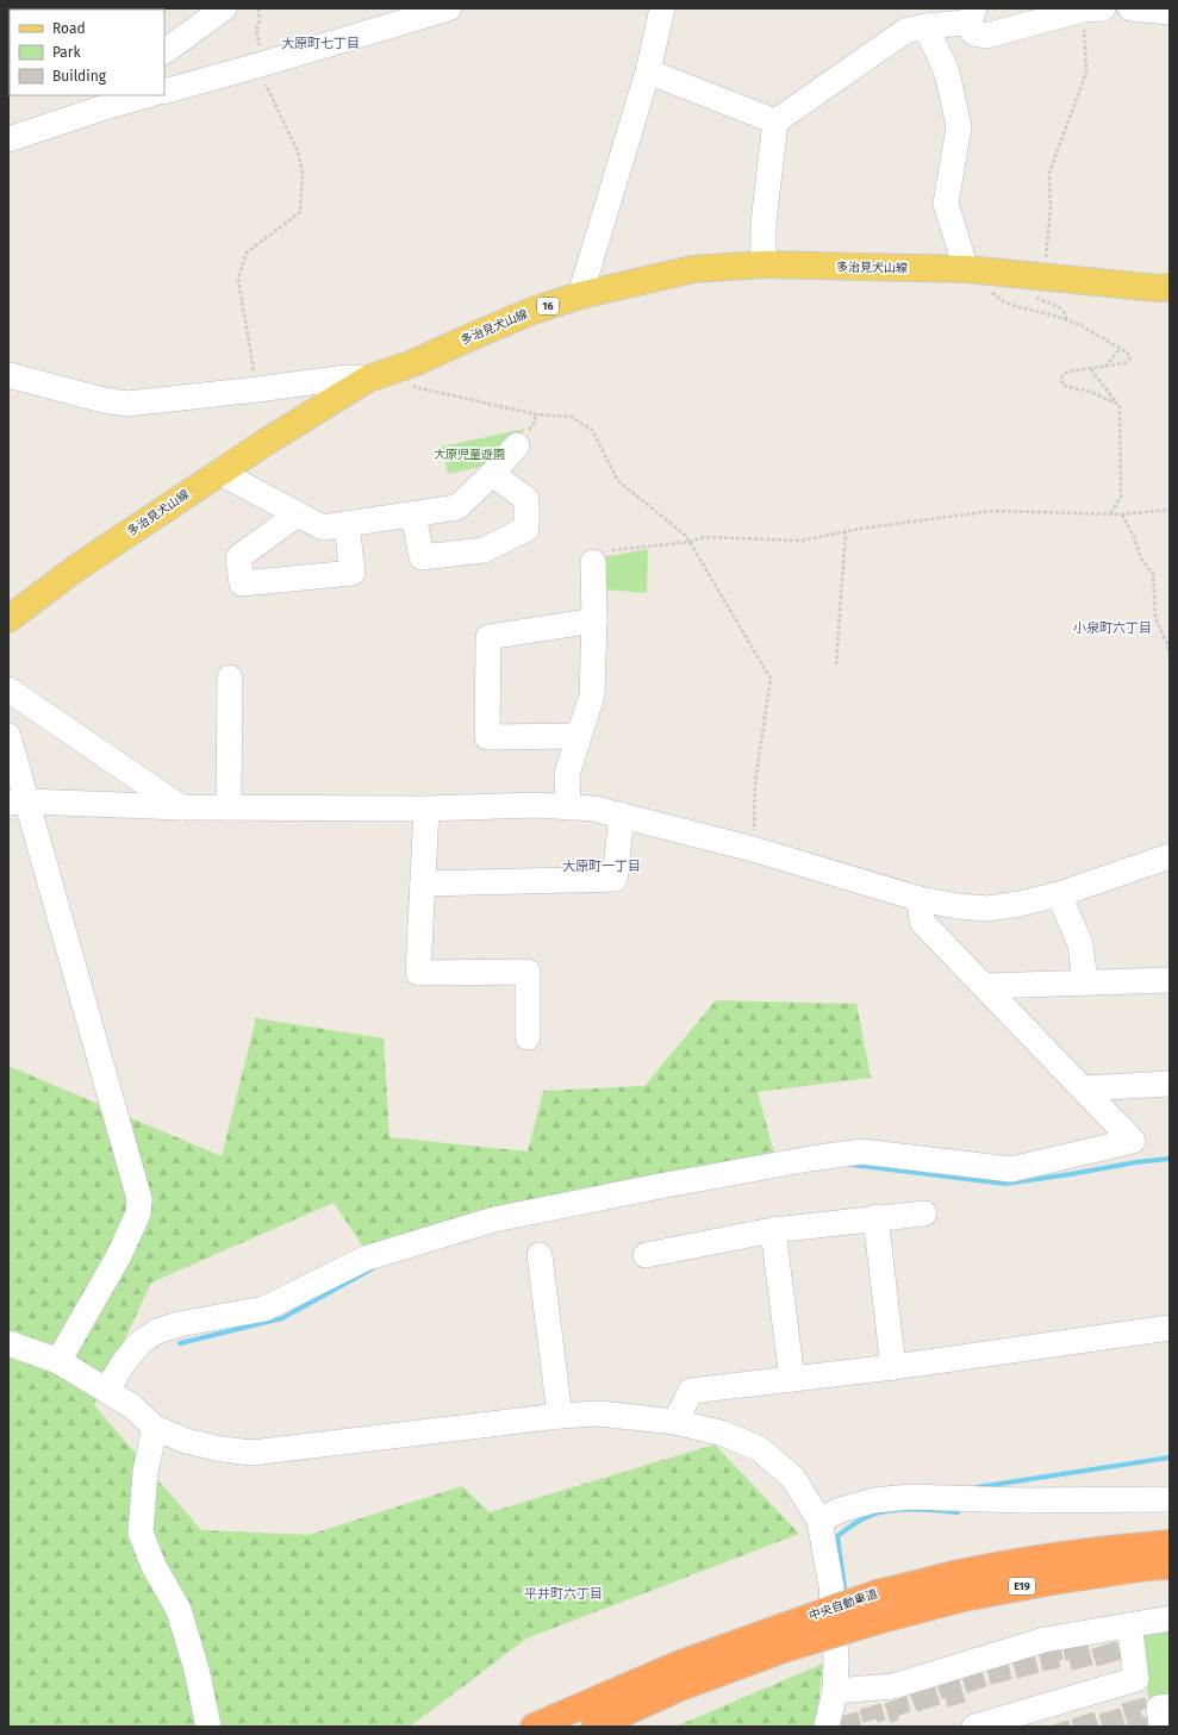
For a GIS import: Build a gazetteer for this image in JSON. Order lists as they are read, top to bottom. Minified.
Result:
{"streets":{"highway":["E19","中央自動車道"],"main road":["多治見犬山線","16"]},"districts":["大原町七丁目","小泉町六丁目","大原町一丁目","平井町六丁目"],"parks":["大原児童遊園"],"legend":["Road","Park","Building"]}
